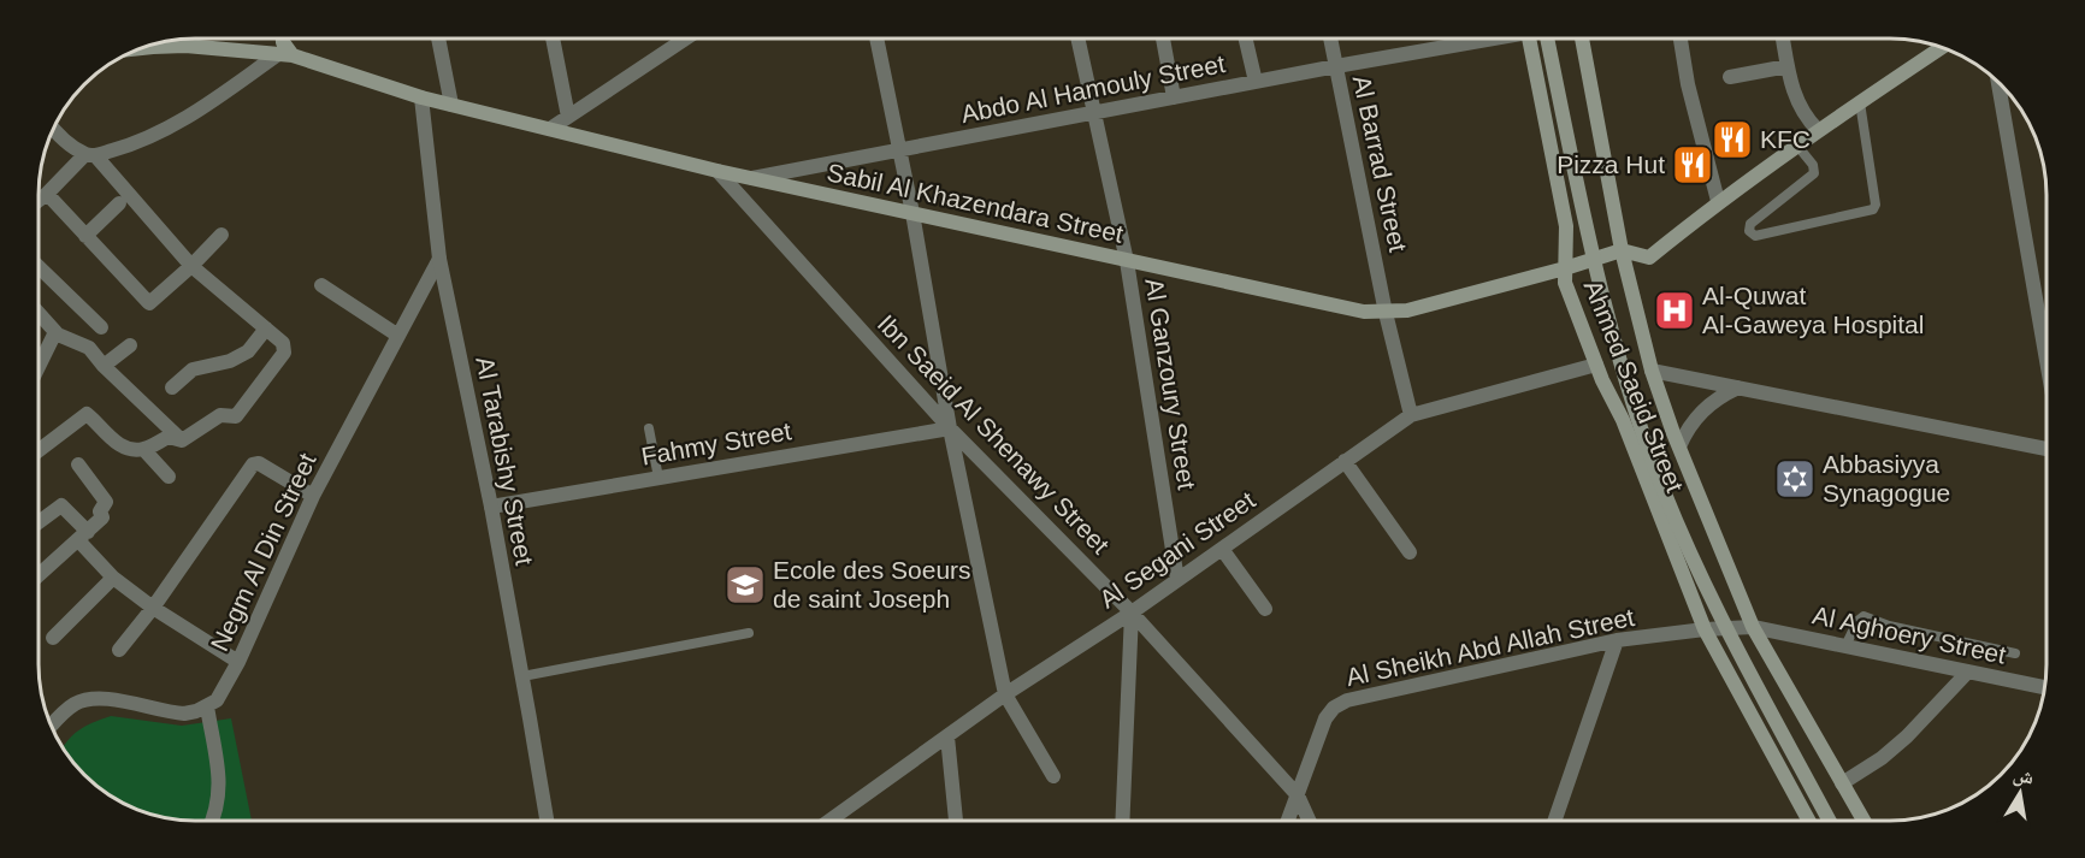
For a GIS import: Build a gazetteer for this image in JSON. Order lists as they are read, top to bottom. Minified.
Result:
{"streets":{"main road":["Sabil Al Khazendara Street","Ahmed Saeid Street"],"street":["Abdo Al Hamouly Street","Al Barrad Street","Al Ganzoury Street","Ibn Saeid Al Shenawy Street","Fahmy Street","Al Tarabishy Street","Al Segani Street","Negm Al Din Street","Al Aghoery Street","Al Sheikh Abd Allah Street"]},"crossings":[["Abdo Al Hamouly Street","Al Barrad Street"],["Abdo Al Hamouly Street","Sabil Al Khazendara Street"],["Abdo Al Hamouly Street","Al Ganzoury Street"],["Al Barrad Street","Sabil Al Khazendara Street"],["Al Barrad Street","Al Segani Street"],["Sabil Al Khazendara Street","Al Ganzoury Street"],["Sabil Al Khazendara Street","Ahmed Saeid Street"],["Sabil Al Khazendara Street","Ibn Saeid Al Shenawy Street"],["Sabil Al Khazendara Street","Al Tarabishy Street"],["Al Ganzoury Street","Al Segani Street"],["Ahmed Saeid Street","Al Segani Street"],["Ahmed Saeid Street","Al Aghoery Street"],["Ahmed Saeid Street","Al Sheikh Abd Allah Street"],["Ibn Saeid Al Shenawy Street","Fahmy Street"],["Ibn Saeid Al Shenawy Street","Al Segani Street"],["Ibn Saeid Al Shenawy Street","Al Sheikh Abd Allah Street"],["Fahmy Street","Al Tarabishy Street"],["Al Tarabishy Street","Negm Al Din Street"],["Al Aghoery Street","Al Sheikh Abd Allah Street"]],"places":{"restaurant":["KFC","Pizza Hut"],"hospital":["Al-Quwat Al-Gaweya Hospital"],"synagogue":["Abbasiyya Synagogue"],"school or university":["Ecole des Soeurs de saint Joseph"]},"north":"top"}
